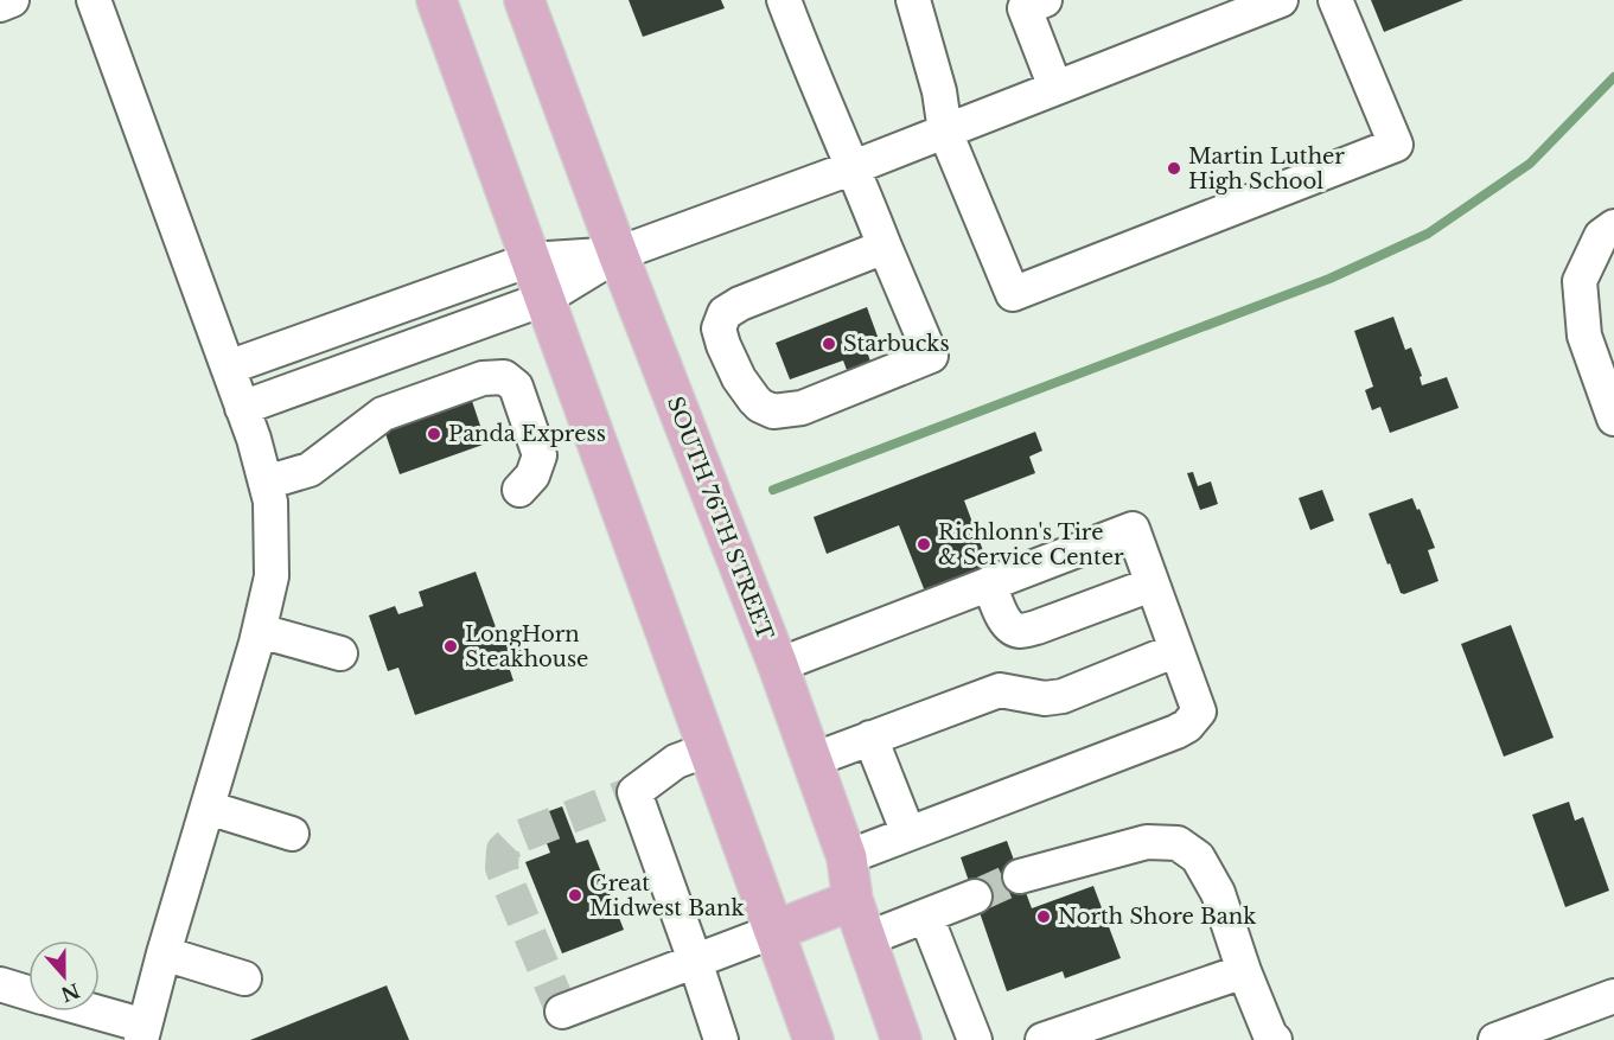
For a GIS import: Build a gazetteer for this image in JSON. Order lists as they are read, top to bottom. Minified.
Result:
{"streets":{"main road":["SOUTH 76TH STREET"]},"places":["Martin Luther High School","Starbucks","Panda Express","Richlonn's Tire & Service Center","LongHorn Steakhouse","Great Midwest Bank","North Shore Bank"],"north":"bottom"}
